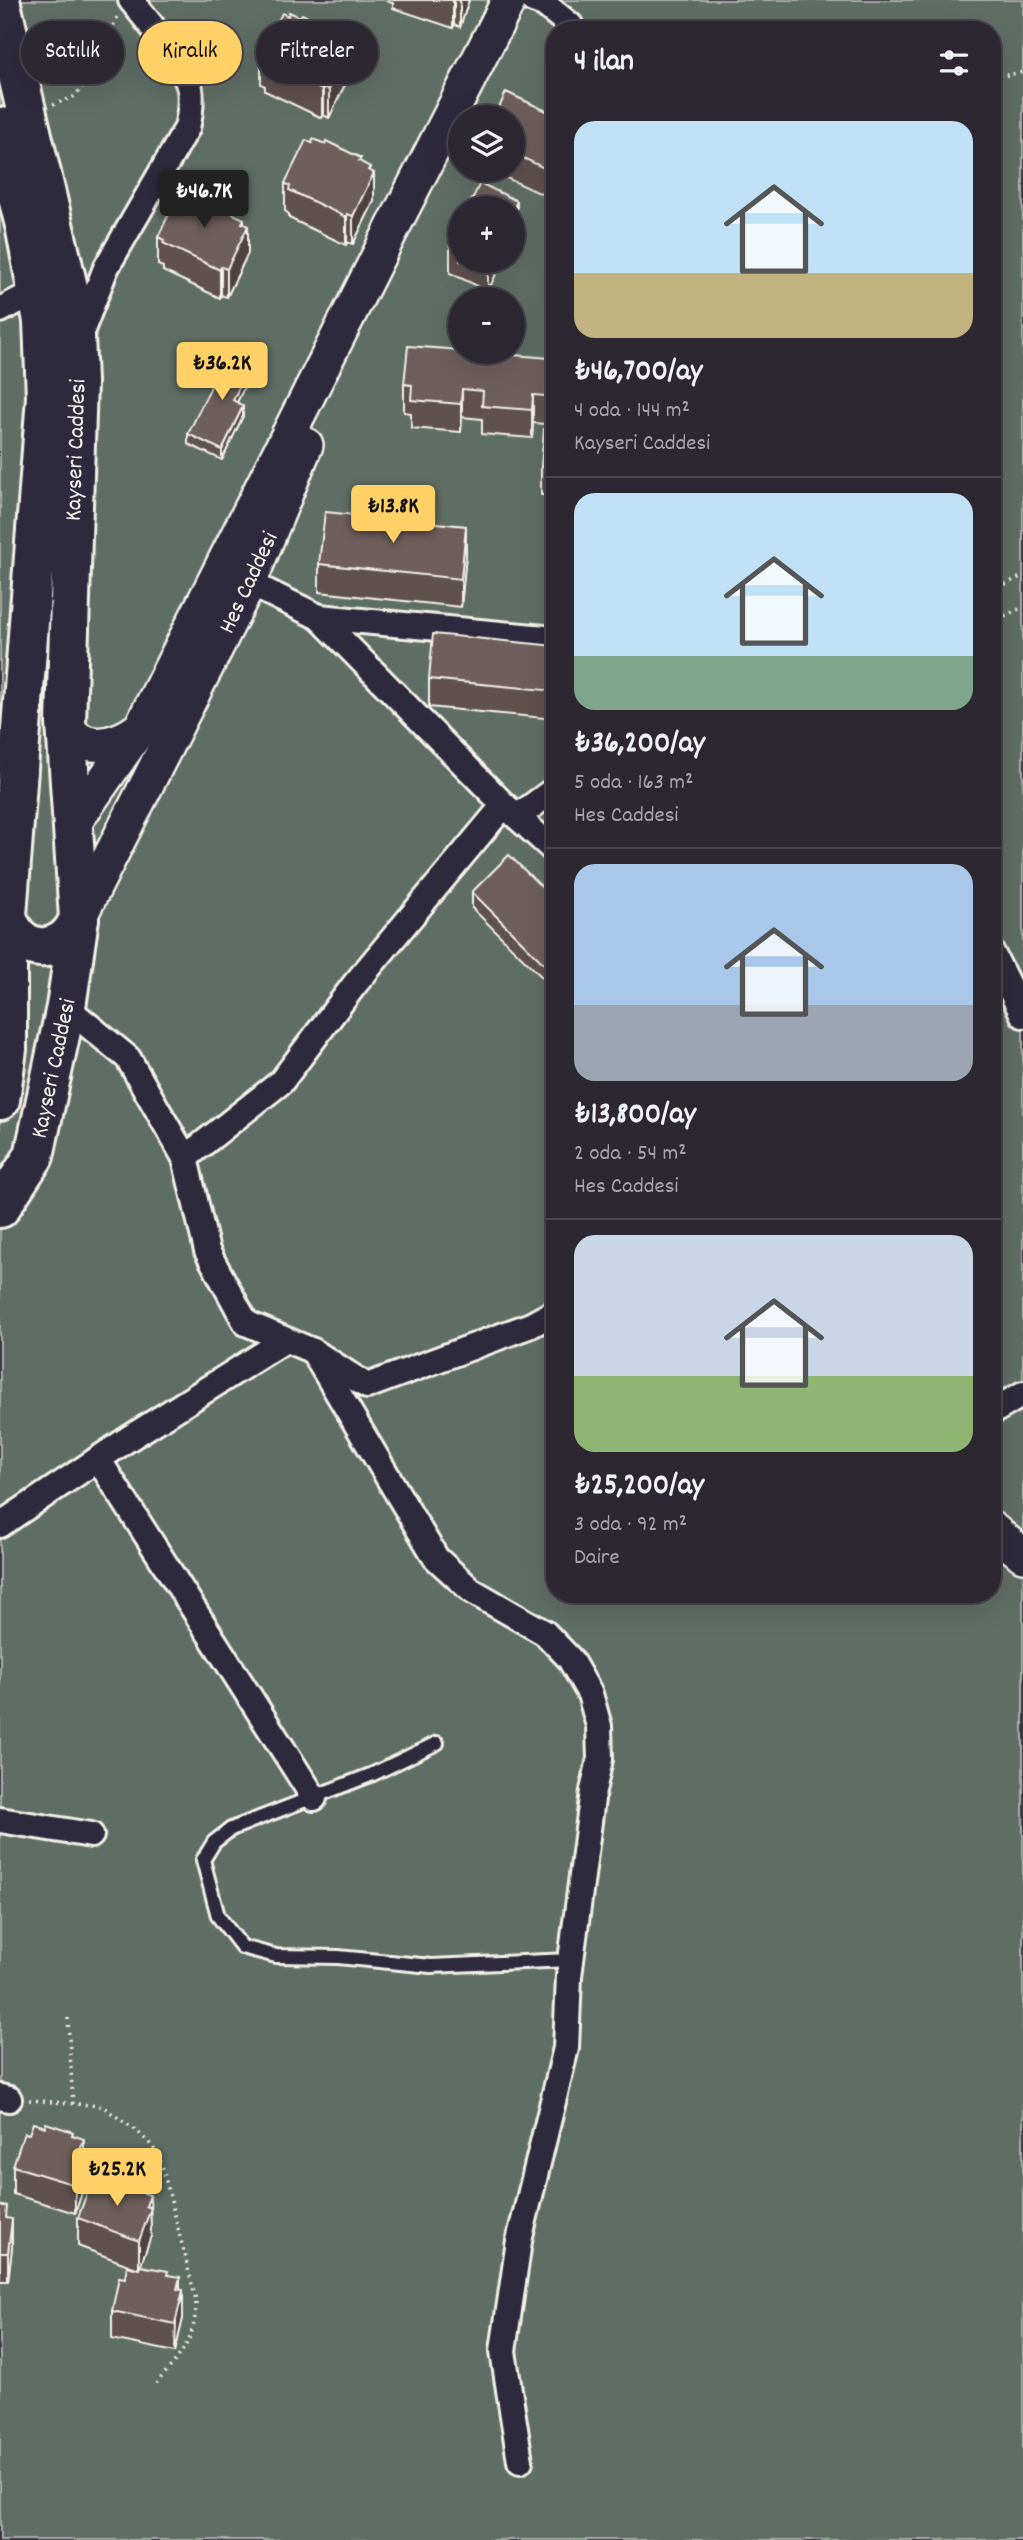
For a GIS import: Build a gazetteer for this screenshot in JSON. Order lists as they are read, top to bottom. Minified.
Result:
{"streets":{"main road":["Kayseri Caddesi"],"street":["Hes Caddesi"]},"crossings":[["Kayseri Caddesi","Hes Caddesi"]],"page":{"chip":["Satılık","Kiralık","Filtreler"],"heading":"4 ilan","map_buttons":["+","−"],"list":[{"name":"₺46,700/ay","note":"4 oda · 144 m² · Kayseri Caddesi"},{"name":"₺36,200/ay","note":"5 oda · 163 m² · Hes Caddesi"},{"name":"₺13,800/ay","note":"2 oda · 54 m² · Hes Caddesi"},{"name":"₺25,200/ay","note":"3 oda · 92 m² · Daire"}],"price":["₺46.7K","₺36.2K","₺13.8K","₺25.2K"]}}
